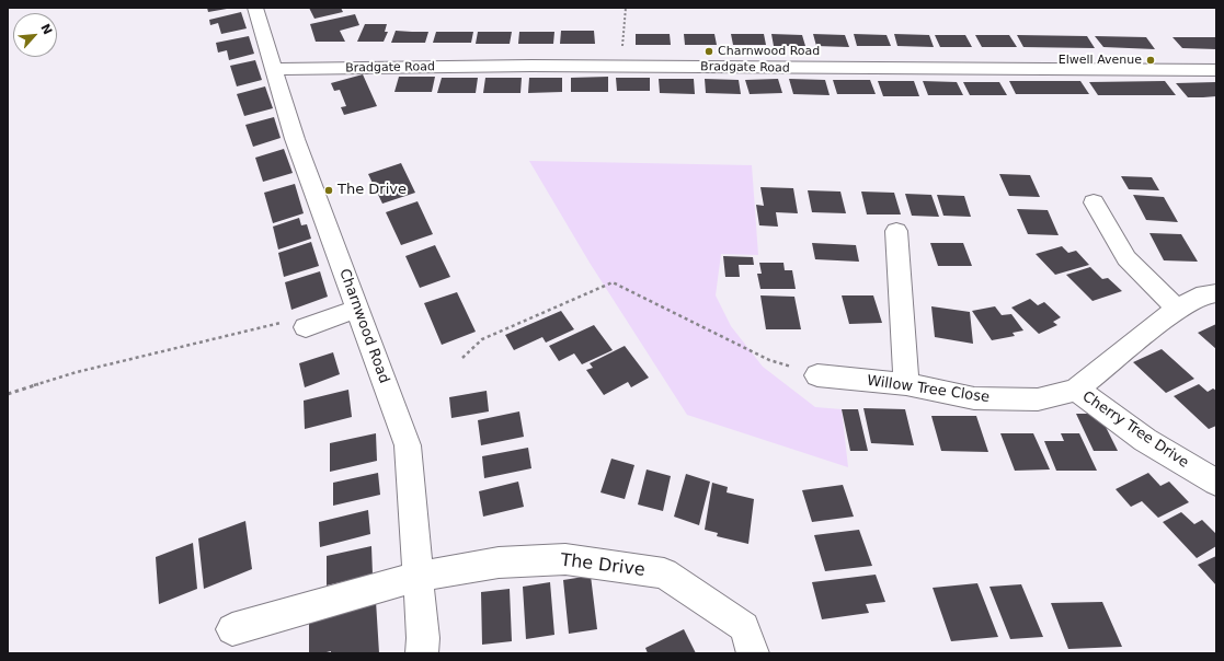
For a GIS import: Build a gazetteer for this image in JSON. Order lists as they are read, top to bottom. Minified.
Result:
{"streets":{"street":["Bradgate Road","Charnwood Road","Willow Tree Close","Cherry Tree Drive","The Drive"]},"crossings":[["Bradgate Road","Charnwood Road"],["Charnwood Road","The Drive"],["Willow Tree Close","Cherry Tree Drive"]],"places":["Charnwood Road","Elwell Avenue","The Drive"],"north":"top right"}
